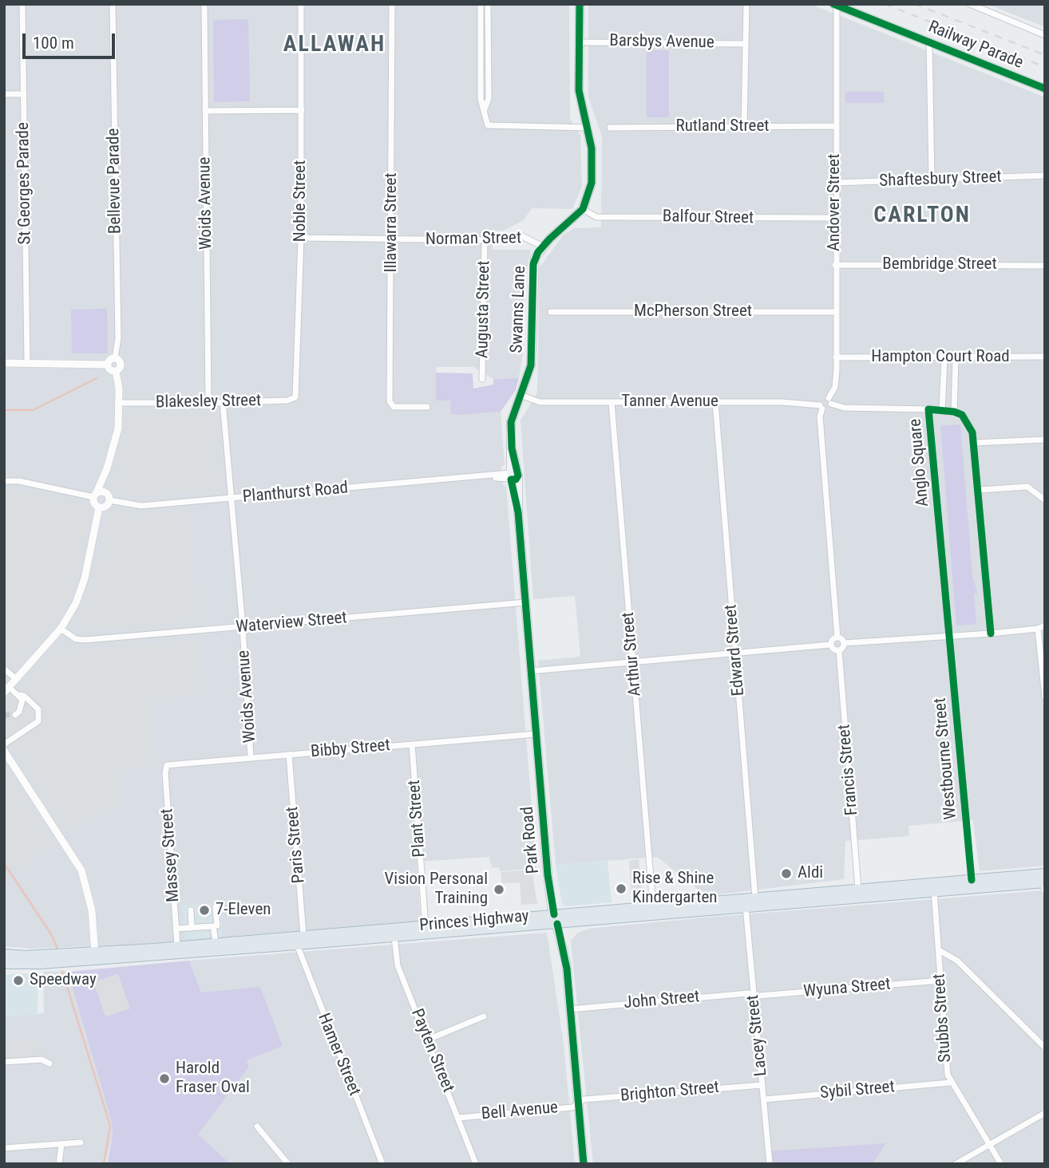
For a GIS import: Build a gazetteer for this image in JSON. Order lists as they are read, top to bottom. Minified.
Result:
{"streets":{"highway":["Princes Highway"],"main road":["Railway Parade","Swanns Lane","Park Road"],"street":["Barsbys Avenue","Rutland Street","Shaftesbury Street","Bellevue Parade","St Georges Parade","Noble Street","Andover Street","Woids Avenue","Balfour Street","Illawarra Street","Norman Street","Bembridge Street","Augusta Street","McPherson Street","Hampton Court Road","Blakesley Street","Tanner Avenue","Anglo Square","Planthurst Road","Waterview Street","Edward Street","Arthur Street","Bibby Street","Westbourne Street","Francis Street","Plant Street","Paris Street","Massey Street","Wyuna Street","John Street","Stubbs Street","Lacey Street","Payten Street","Hamer Street","Sybil Street","Brighton Street","Bell Avenue"]},"crossings":[["Railway Parade","Andover Street"],["Rutland Street","Andover Street"],["Shaftesbury Street","Andover Street"],["Noble Street","Norman Street"],["Noble Street","Blakesley Street"],["Andover Street","Balfour Street"],["Andover Street","Bembridge Street"],["Andover Street","McPherson Street"],["Andover Street","Hampton Court Road"],["Woids Avenue","Blakesley Street"],["Woids Avenue","Planthurst Road"],["Woids Avenue","Waterview Street"],["Woids Avenue","Bibby Street"],["Balfour Street","Swanns Lane"],["Illawarra Street","Norman Street"],["Norman Street","Augusta Street"],["Norman Street","Swanns Lane"],["Swanns Lane","Tanner Avenue"],["Swanns Lane","Park Road"],["Hampton Court Road","Anglo Square"],["Tanner Avenue","Edward Street"],["Tanner Avenue","Arthur Street"],["Tanner Avenue","Park Road"],["Anglo Square","Westbourne Street"],["Planthurst Road","Park Road"],["Waterview Street","Park Road"],["Edward Street","Princes Highway"],["Arthur Street","Princes Highway"],["Bibby Street","Plant Street"],["Bibby Street","Park Road"],["Bibby Street","Paris Street"],["Bibby Street","Massey Street"],["Westbourne Street","Princes Highway"],["Francis Street","Princes Highway"],["Plant Street","Princes Highway"],["Park Road","Princes Highway"],["Park Road","John Street"],["Park Road","Brighton Street"],["Park Road","Bell Avenue"],["Paris Street","Princes Highway"],["Massey Street","Princes Highway"],["Princes Highway","Stubbs Street"],["Princes Highway","Lacey Street"],["Princes Highway","Payten Street"],["Princes Highway","Hamer Street"],["Wyuna Street","John Street"],["Wyuna Street","Stubbs Street"],["Wyuna Street","Lacey Street"],["John Street","Lacey Street"],["Stubbs Street","Sybil Street"],["Lacey Street","Sybil Street"],["Lacey Street","Brighton Street"],["Payten Street","Bell Avenue"],["Brighton Street","Bell Avenue"]],"districts":["ALLAWAH","CARLTON"],"places":["Aldi","Rise & Shine Kindergarten","Vision Personal Training","7-Eleven","Speedway","Harold Fraser Oval"],"scale_bar":"100 m"}
